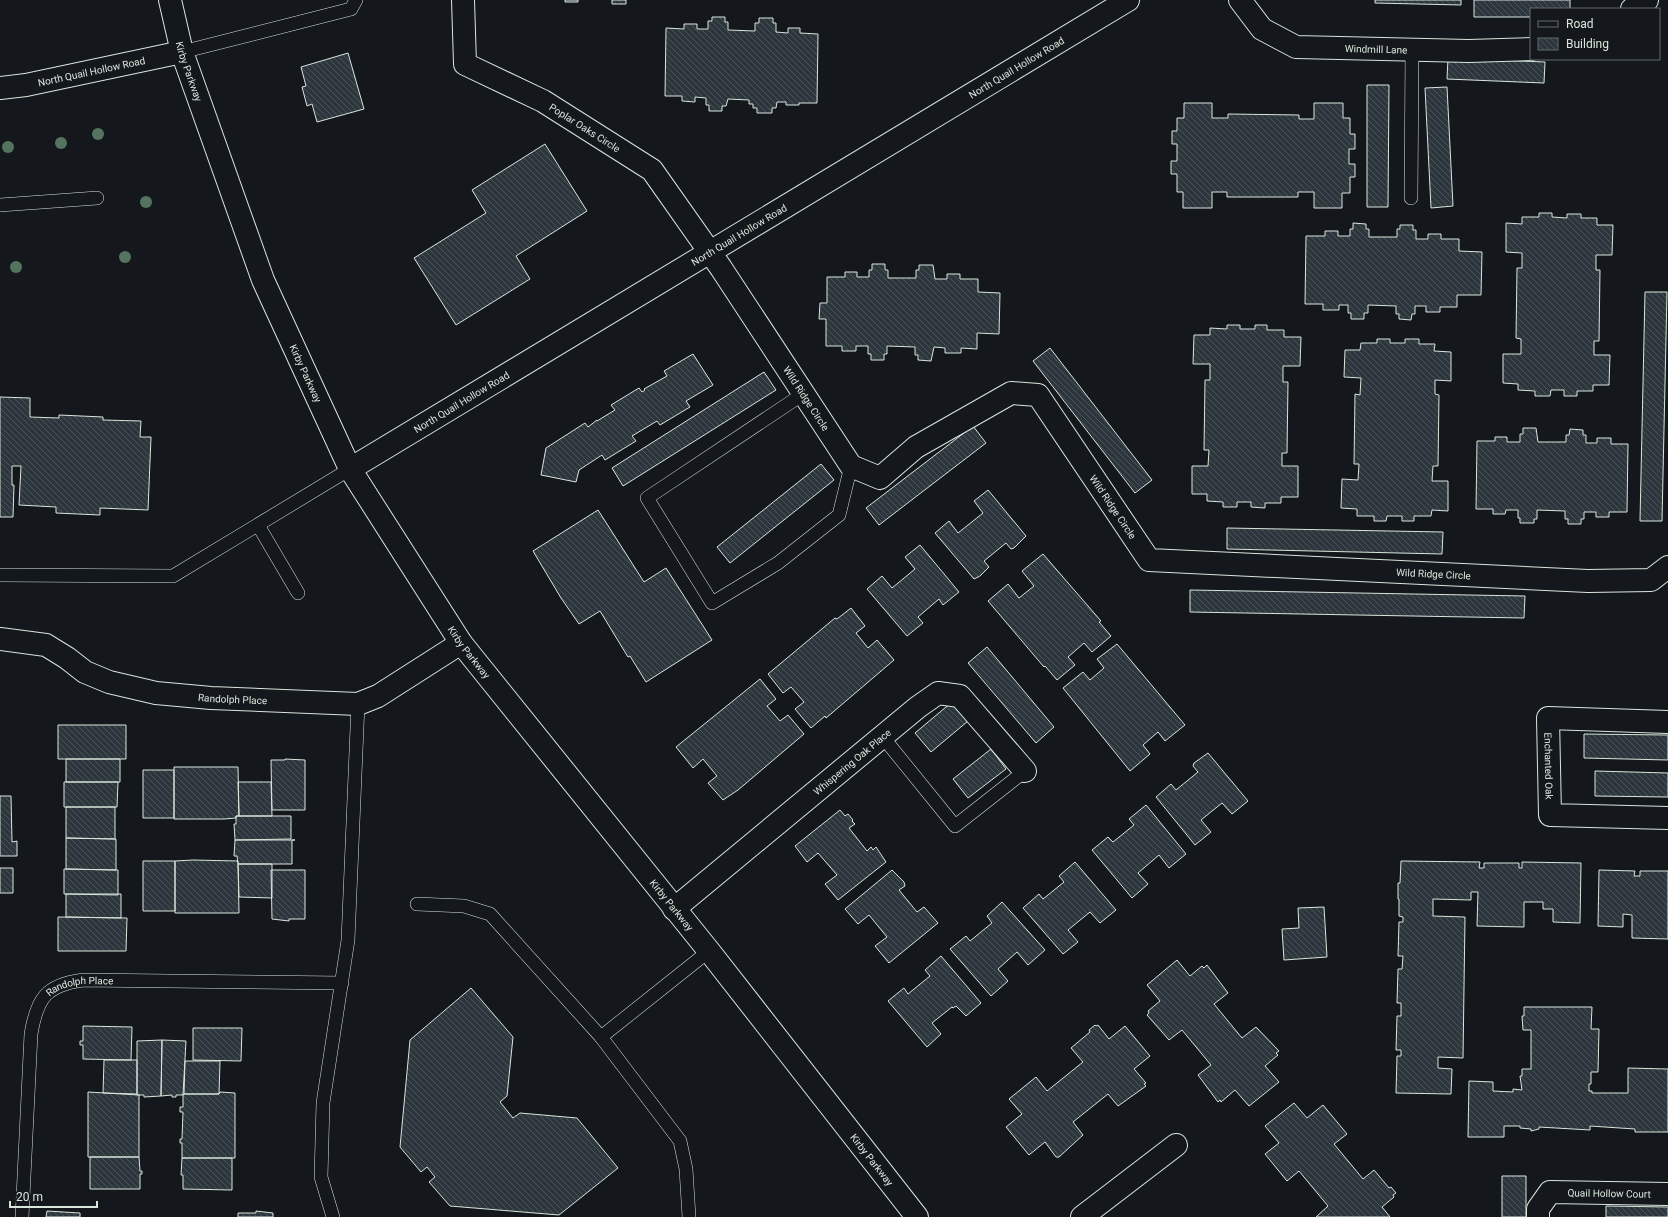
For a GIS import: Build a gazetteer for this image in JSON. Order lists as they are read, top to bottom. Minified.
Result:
{"streets":{"street":["Windmill Lane","North Quail Hollow Road","Kirby Parkway","Poplar Oaks Circle","Wild Ridge Circle","Randolph Place","Whispering Oak Place","Enchanted Oak","Quail Hollow Court"]},"crossings":[["North Quail Hollow Road","Kirby Parkway"],["North Quail Hollow Road","Poplar Oaks Circle"],["North Quail Hollow Road","Wild Ridge Circle"],["Kirby Parkway","Randolph Place"],["Kirby Parkway","Whispering Oak Place"],["Poplar Oaks Circle","Wild Ridge Circle"]],"legend":["Road","Building"],"scale_bar":"20 m"}
